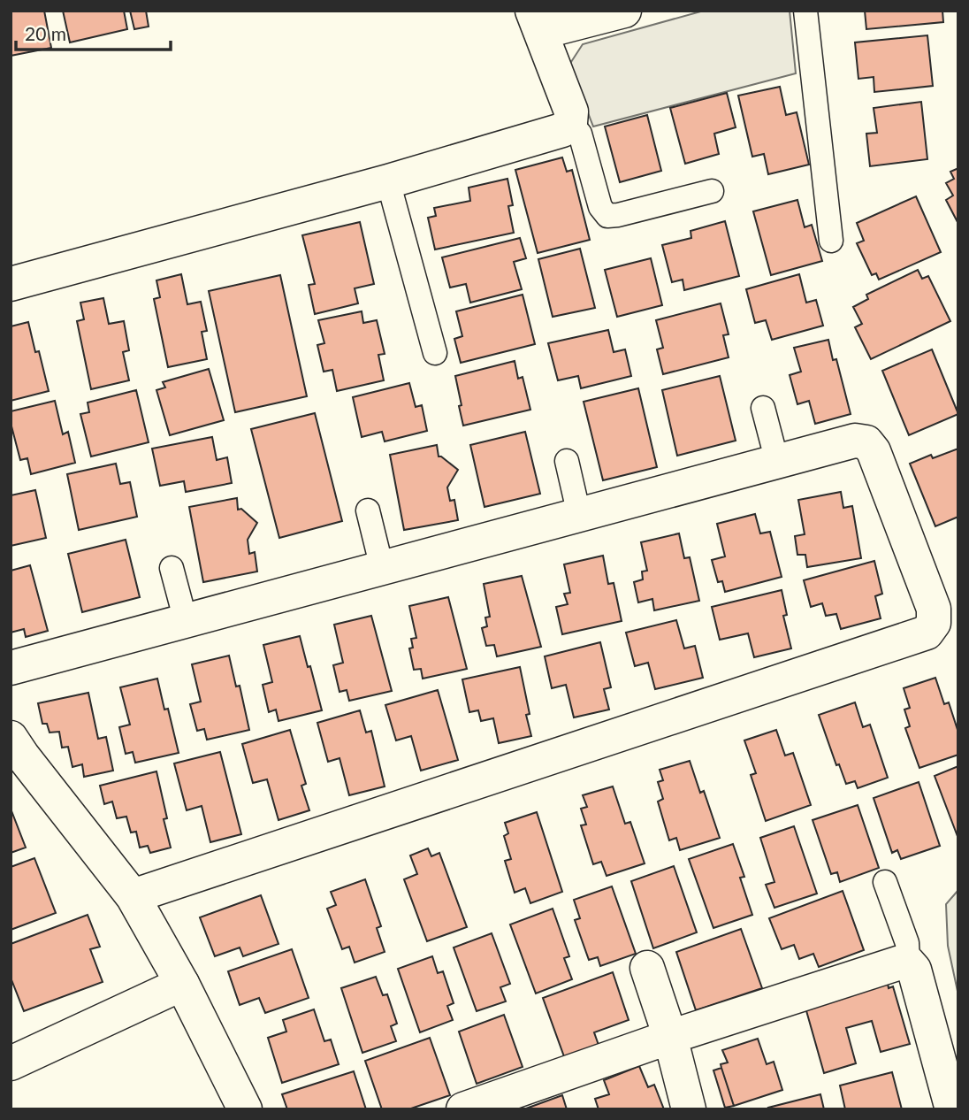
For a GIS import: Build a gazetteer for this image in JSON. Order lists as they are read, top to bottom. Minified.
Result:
{"scale_bar":"20 m"}
